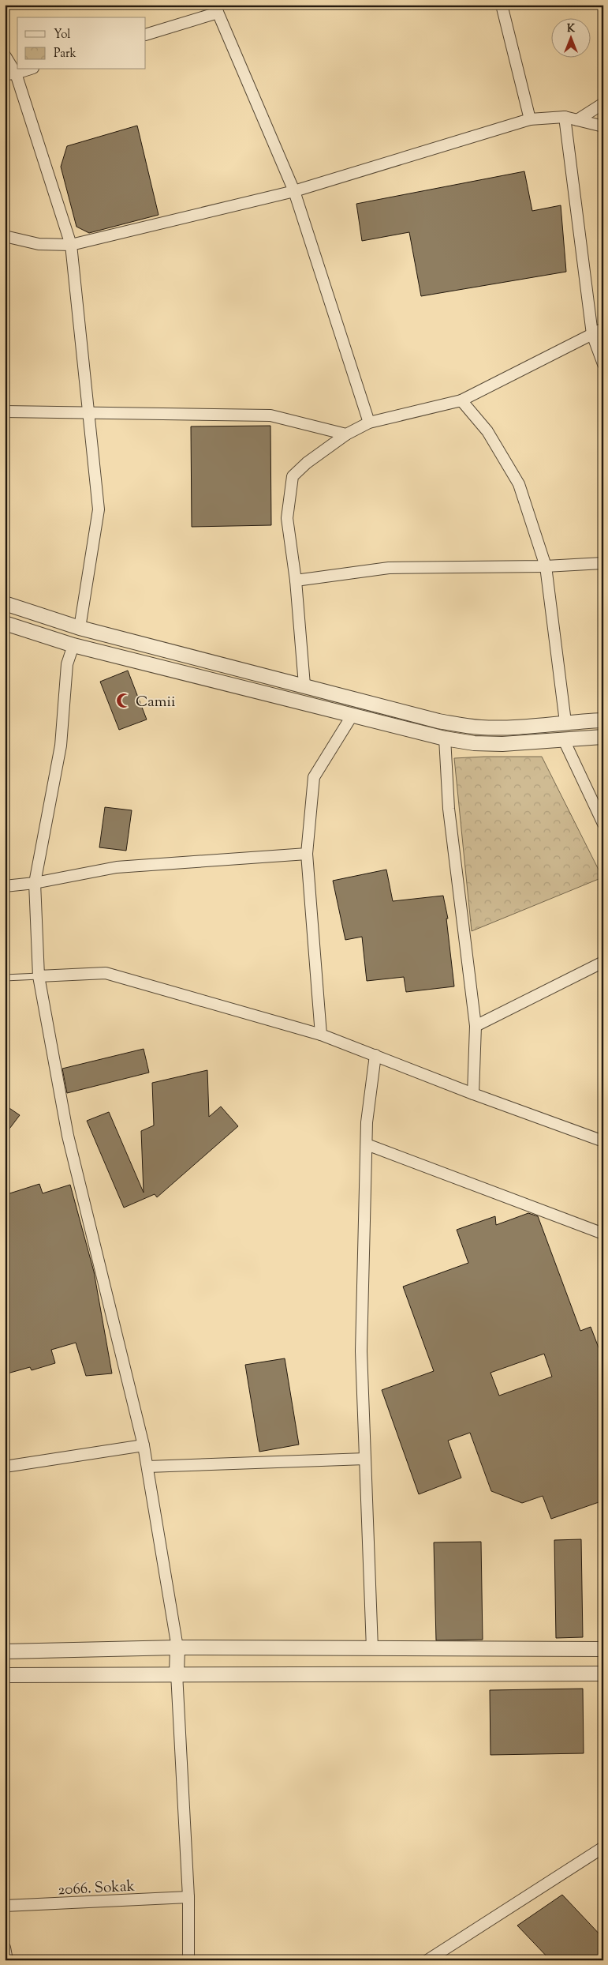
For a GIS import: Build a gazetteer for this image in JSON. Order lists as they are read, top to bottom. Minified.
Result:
{"streets":{"street":["2066. Sokak"]},"places":{"mosque":["Camii"]},"legend":["Yol","Park"],"north":"top"}
